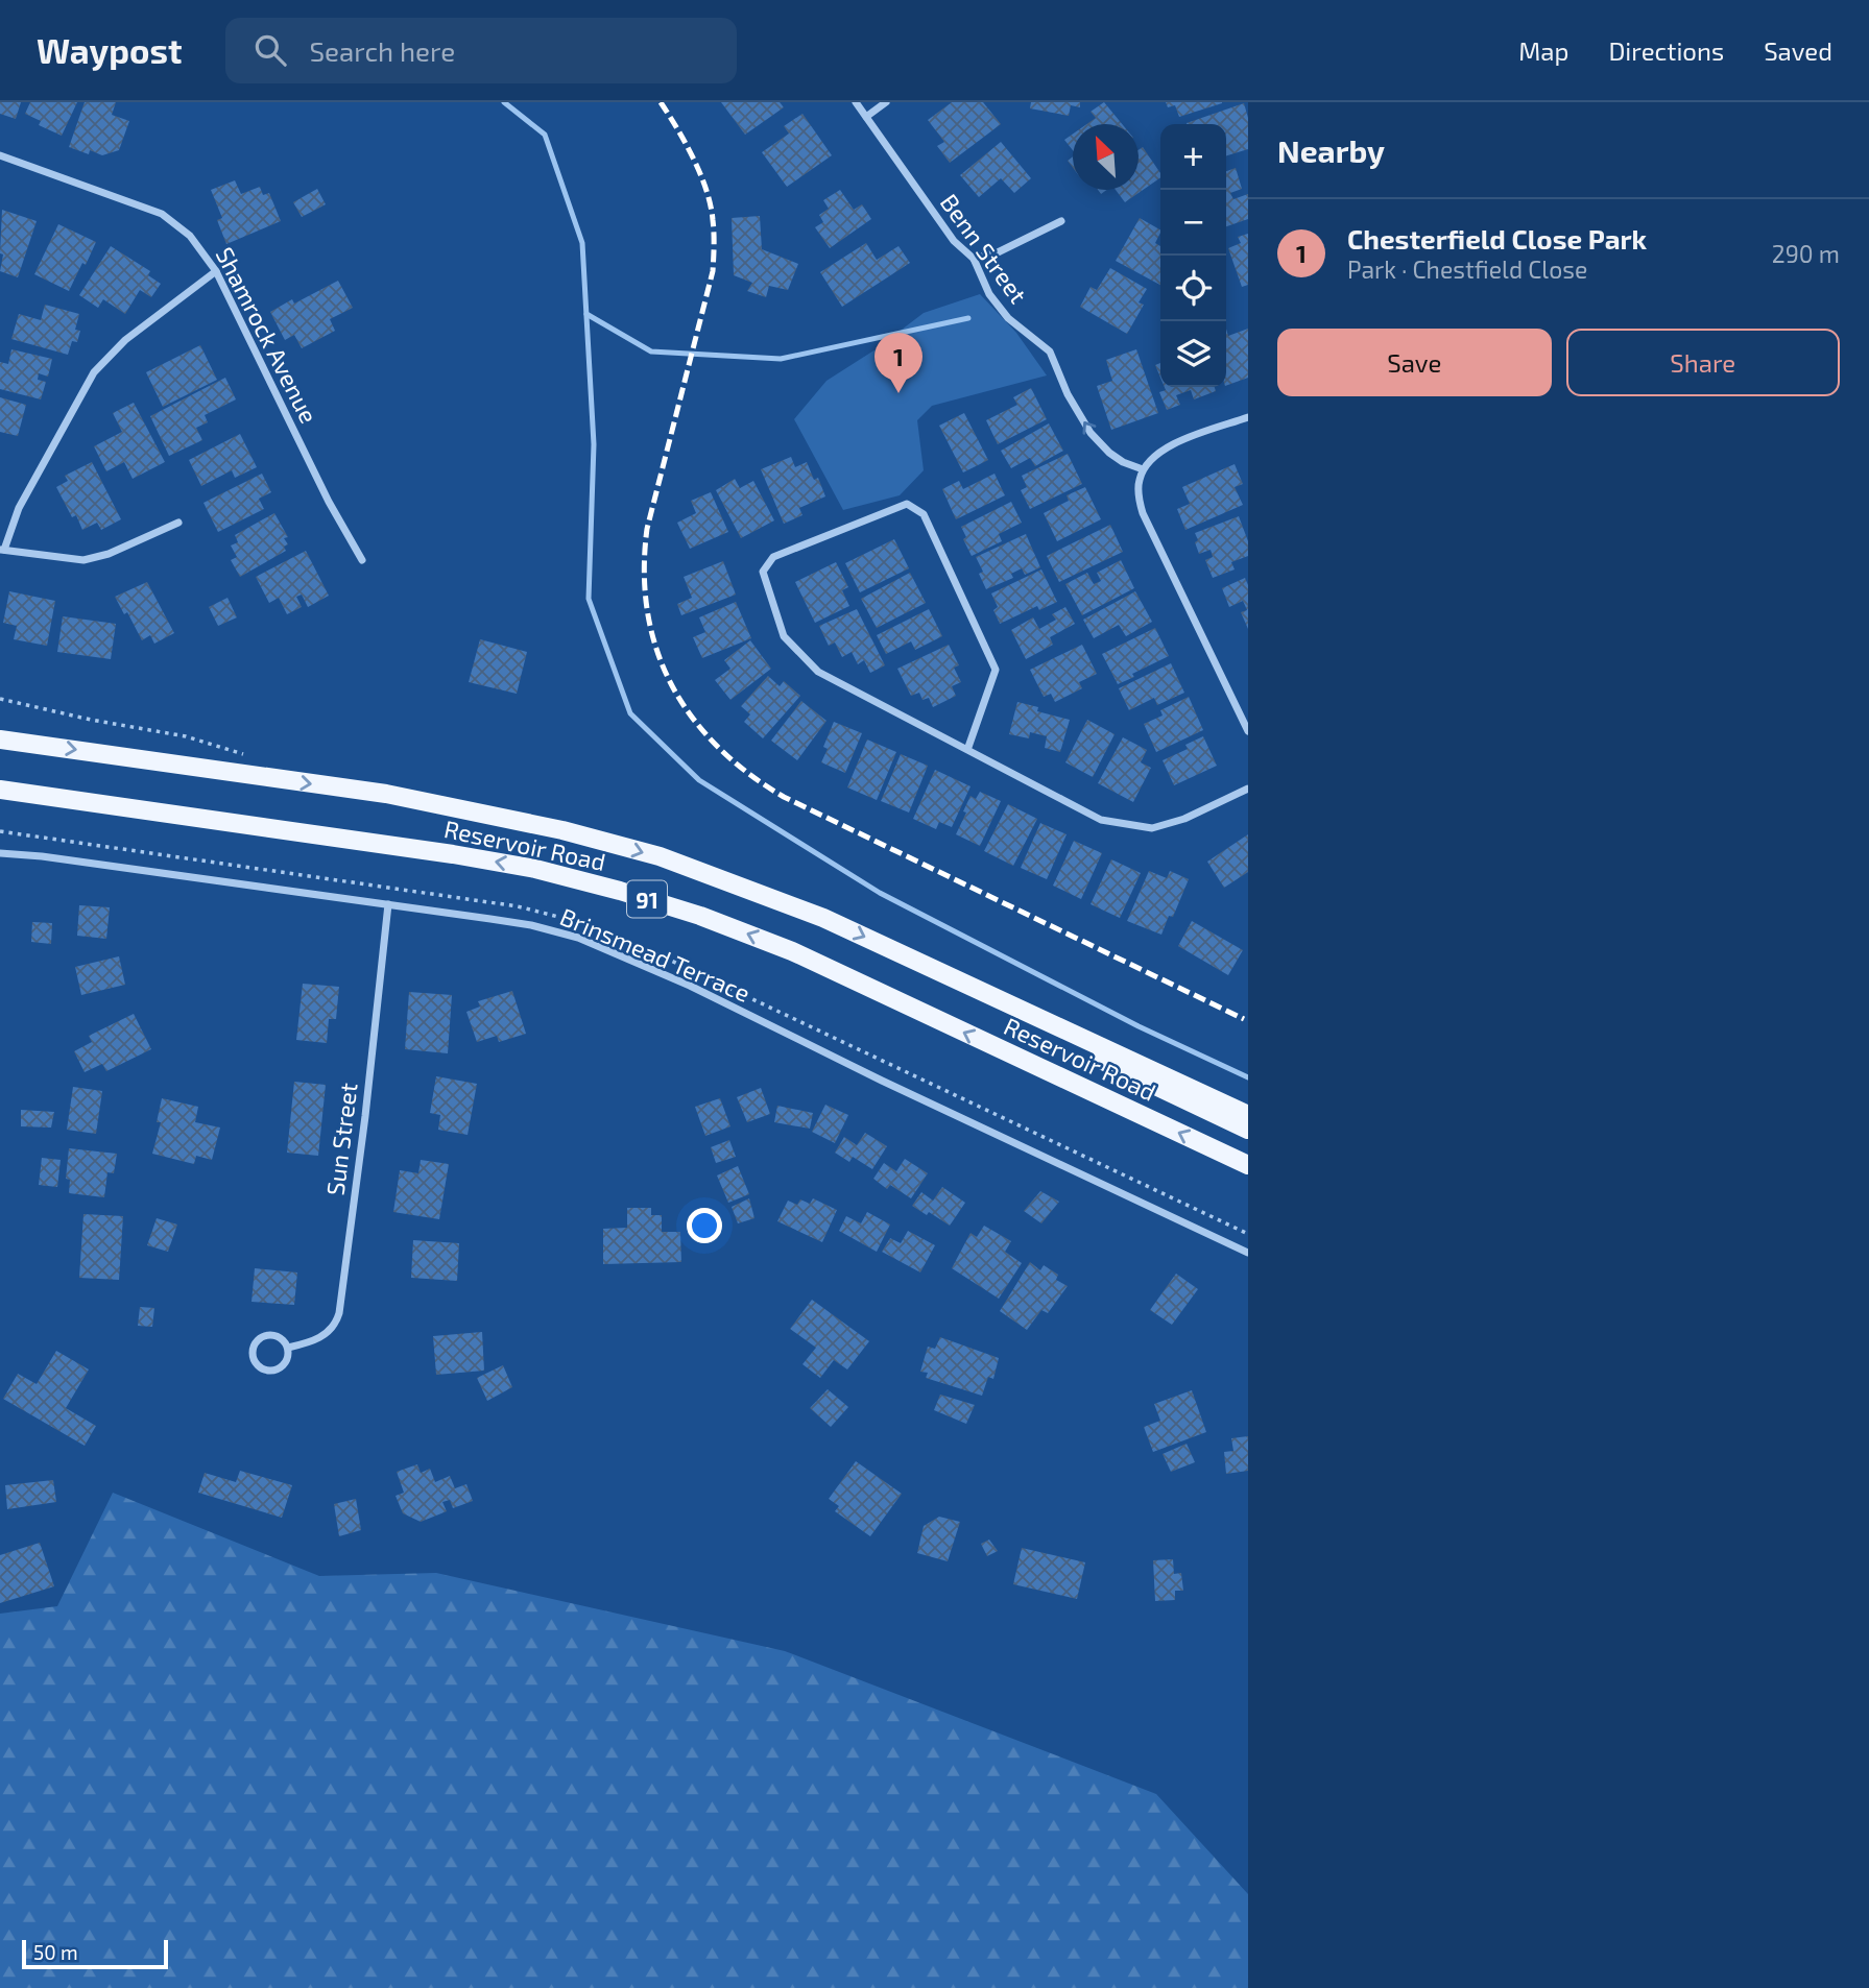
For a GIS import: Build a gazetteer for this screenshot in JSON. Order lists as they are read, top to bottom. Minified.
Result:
{"streets":{"main road":["Reservoir Road","91"],"street":["Benn Street","Shamrock Avenue","Brinsmead Terrace","Sun Street"]},"crossings":[["Brinsmead Terrace","Sun Street"]],"one_way":["Benn Street"],"scale_bar":"50 m","north":"top left","page":{"header":"Waypost","search":"Search here","nav":["Map","Directions","Saved"],"heading":"Nearby","map_buttons":["+","−"],"list":[{"mark":"1","name":"Chesterfield Close Park","note":"Park · Chestfield Close","value":"290 m"}],"buttons":["Save","Share"],"pins":"1","scale":"50 m"}}
